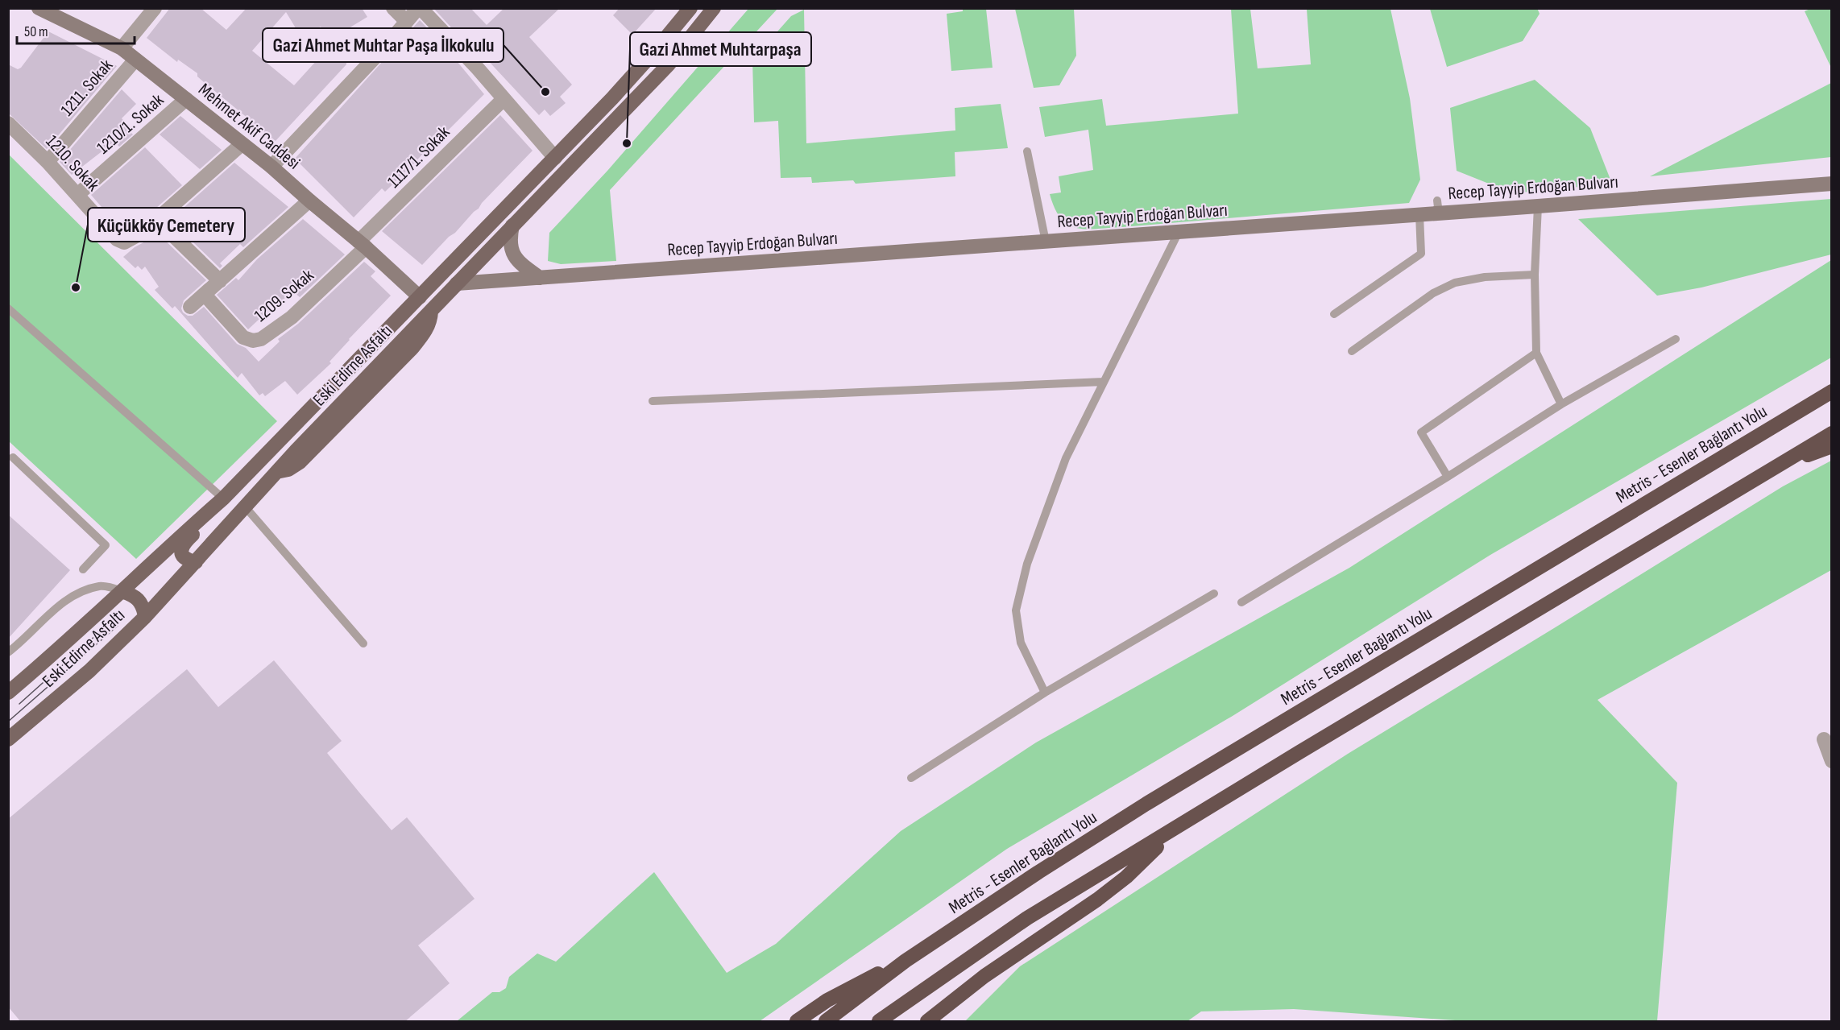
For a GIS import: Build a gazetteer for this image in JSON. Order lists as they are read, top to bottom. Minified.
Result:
{"streets":{"highway":["Metris - Esenler Bağlantı Yolu"],"main road":["Eski Edirne Asfaltı"],"street":["1211. Sokak","1210/1. Sokak","Mehmet Akif Caddesi","1117/1. Sokak","1210. Sokak","Recep Tayyip Erdoğan Bulvarı","1209. Sokak"]},"crossings":[["1211. Sokak","Mehmet Akif Caddesi"],["1211. Sokak","1210. Sokak"],["1210/1. Sokak","Mehmet Akif Caddesi"],["1210/1. Sokak","1210. Sokak"],["Mehmet Akif Caddesi","1117/1. Sokak"],["Mehmet Akif Caddesi","1210. Sokak"],["Mehmet Akif Caddesi","1209. Sokak"],["Mehmet Akif Caddesi","Eski Edirne Asfaltı"],["1117/1. Sokak","1209. Sokak"]],"places":["Gazi Ahmet Muhtar Paşa İlkokulu","Gazi Ahmet Muhtarpaşa","Küçükköy Cemetery"],"scale_bar":"50 m"}
